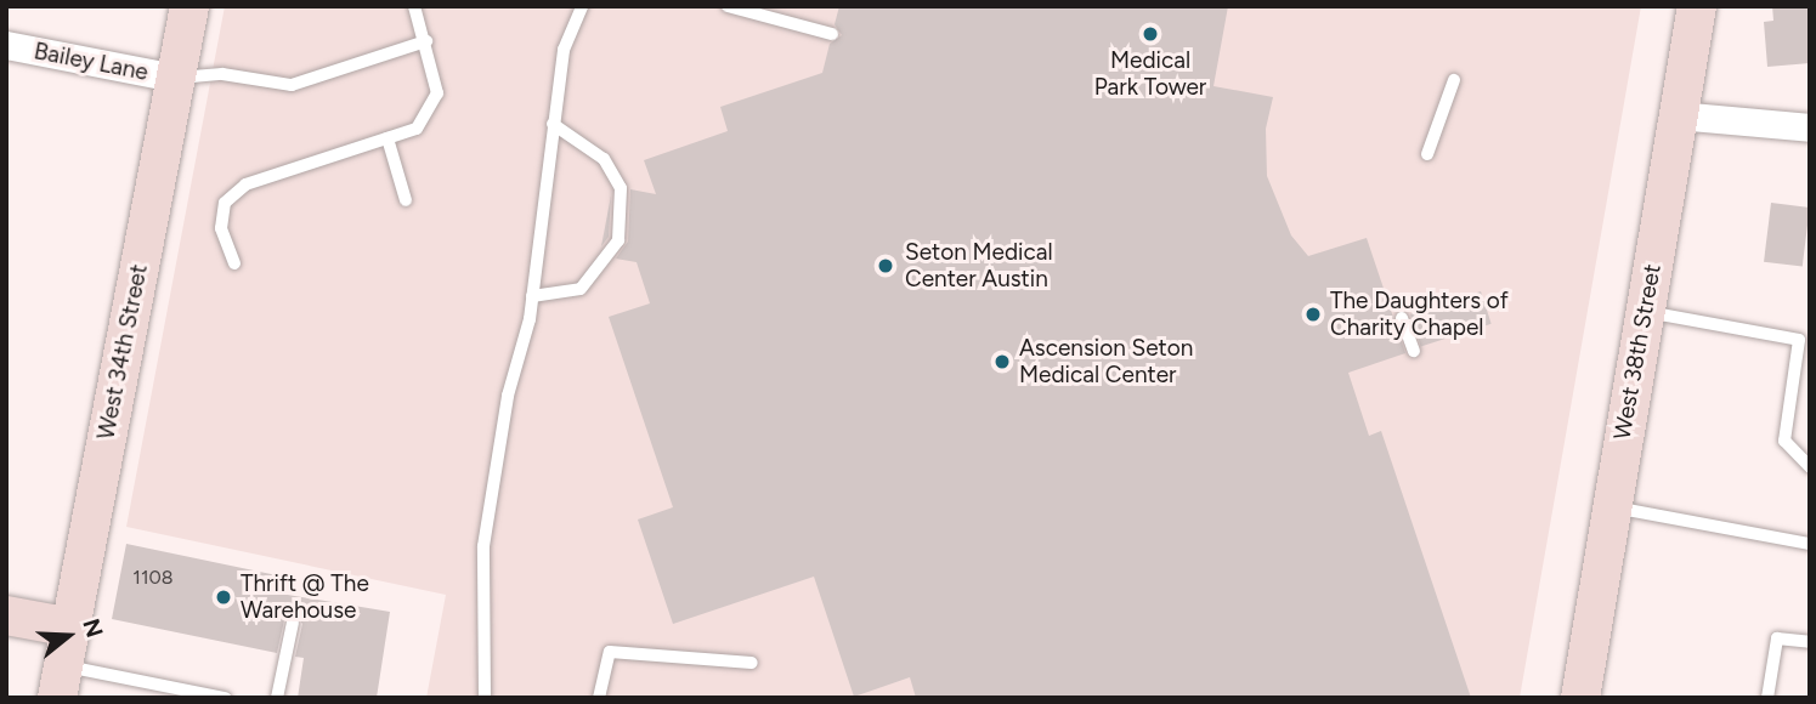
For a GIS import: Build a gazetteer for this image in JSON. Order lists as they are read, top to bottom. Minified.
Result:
{"streets":{"street":["Bailey Lane","West 34th Street","West 38th Street"]},"crossings":[["Bailey Lane","West 34th Street"]],"places":["Medical Park Tower","Seton Medical Center Austin","The Daughters of Charity Chapel","Ascension Seton Medical Center","Thrift @ The Warehouse"],"house_numbers":["1108"],"north":"right"}
